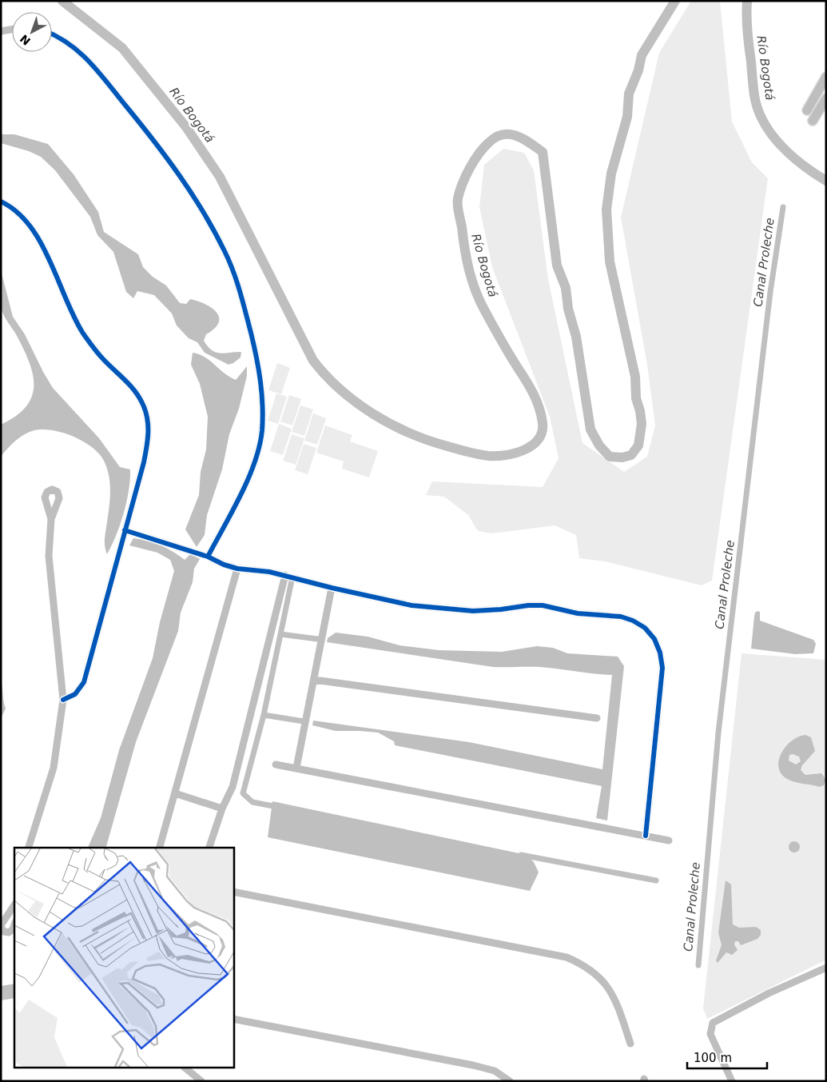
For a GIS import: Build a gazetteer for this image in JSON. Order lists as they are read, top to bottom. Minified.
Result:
{"water":["Río Bogotá","Canal Proleche"],"scale_bar":"100 m","north":"bottom left"}
